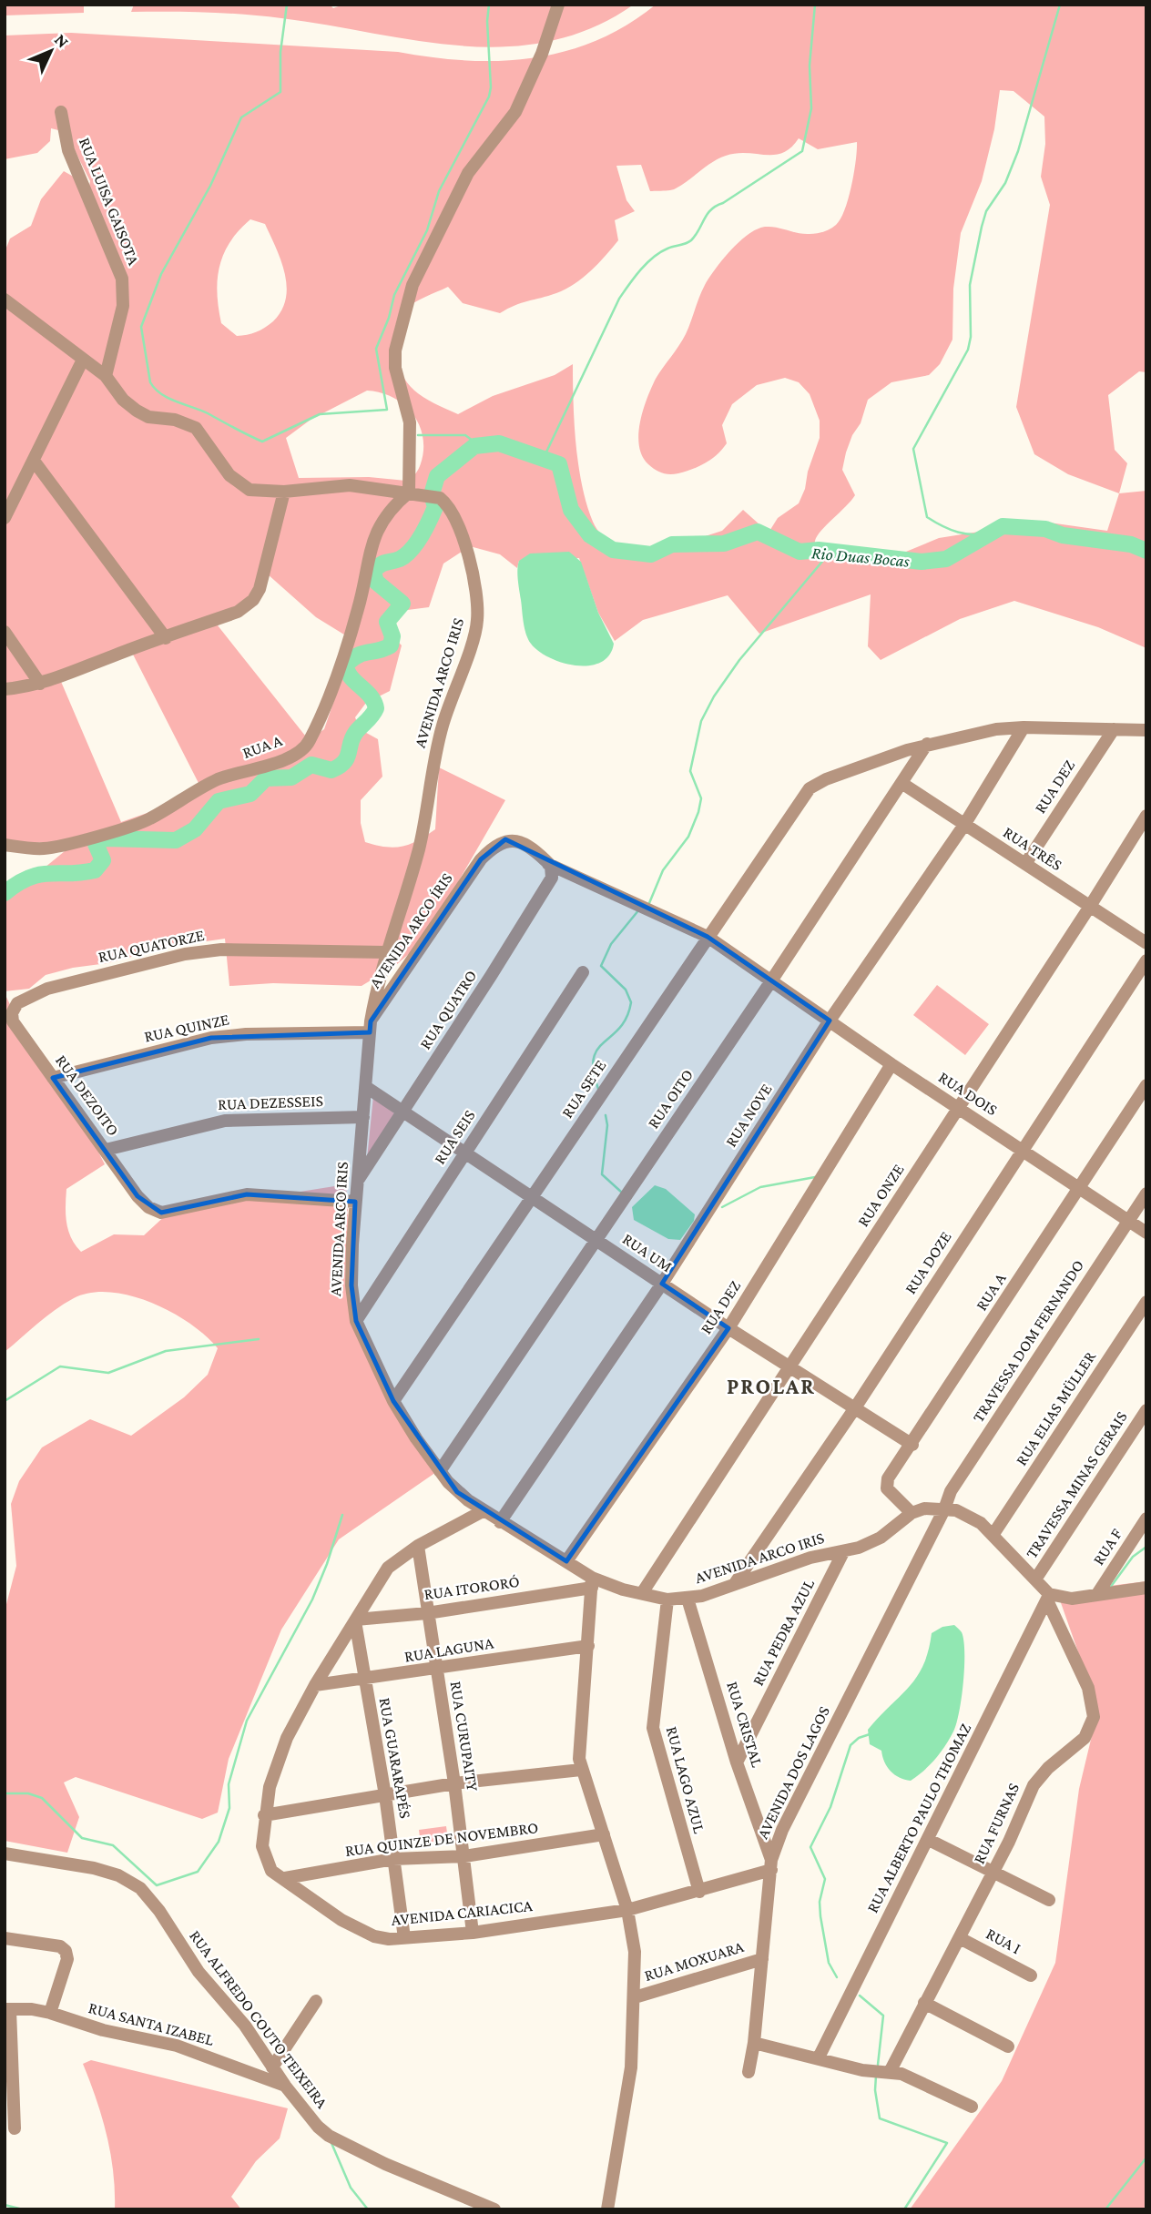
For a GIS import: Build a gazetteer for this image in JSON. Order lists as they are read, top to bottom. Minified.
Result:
{"streets":{"street":["RUA LUISA GAISOTA","AVENIDA ARCO IRIS","RUA A","RUA DEZ","RUA TRÊS","AVENIDA ARCO ÍRIS","RUA QUATORZE","RUA QUATRO","RUA QUINZE","RUA SETE","RUA DOIS","RUA DEZOITO","RUA OITO","RUA DEZESSEIS","RUA NOVE","RUA SEIS","RUA ONZE","RUA UM","RUA DOZE","TRAVESSA DOM FERNANDO","RUA ELIAS MÜLLER","TRAVESSA MINAS GERAIS","RUA F","RUA ITORORÓ","RUA PEDRA AZUL","RUA LAGUNA","RUA CRISTAL","RUA CURUPAITY","RUA GUARARAPÉS","AVENIDA DOS LAGOS","RUA LAGO AZUL","RUA ALBERTO PAULO THOMAZ","RUA FURNAS","RUA QUINZE DE NOVEMBRO","AVENIDA CARIACICA","RUA I","RUA MOXUARA","RUA ALFREDO COUTO TEIXEIRA","RUA SANTA IZABEL"]},"crossings":[["AVENIDA ARCO IRIS","RUA A"],["AVENIDA ARCO IRIS","RUA DEZ"],["AVENIDA ARCO IRIS","AVENIDA ARCO ÍRIS"],["AVENIDA ARCO IRIS","RUA QUATORZE"],["AVENIDA ARCO IRIS","RUA QUATRO"],["AVENIDA ARCO IRIS","RUA QUINZE"],["AVENIDA ARCO IRIS","RUA SETE"],["AVENIDA ARCO IRIS","RUA DEZOITO"],["AVENIDA ARCO IRIS","RUA OITO"],["AVENIDA ARCO IRIS","RUA DEZESSEIS"],["AVENIDA ARCO IRIS","RUA NOVE"],["AVENIDA ARCO IRIS","RUA SEIS"],["AVENIDA ARCO IRIS","RUA ONZE"],["AVENIDA ARCO IRIS","RUA UM"],["AVENIDA ARCO IRIS","RUA DOZE"],["AVENIDA ARCO IRIS","TRAVESSA DOM FERNANDO"],["AVENIDA ARCO IRIS","RUA ITORORÓ"],["AVENIDA ARCO IRIS","RUA PEDRA AZUL"],["AVENIDA ARCO IRIS","RUA CRISTAL"],["AVENIDA ARCO IRIS","AVENIDA DOS LAGOS"],["AVENIDA ARCO IRIS","RUA LAGO AZUL"],["AVENIDA ARCO IRIS","RUA FURNAS"],["AVENIDA ARCO IRIS","AVENIDA CARIACICA"],["RUA A","RUA DOIS"],["RUA A","RUA UM"],["RUA DEZ","RUA TRÊS"],["RUA DEZ","RUA DOIS"],["RUA DEZ","RUA UM"],["RUA TRÊS","RUA OITO"],["RUA TRÊS","RUA NOVE"],["RUA TRÊS","RUA ONZE"],["AVENIDA ARCO ÍRIS","RUA QUATRO"],["AVENIDA ARCO ÍRIS","RUA QUINZE"],["AVENIDA ARCO ÍRIS","RUA DOIS"],["RUA QUATORZE","RUA DEZOITO"],["RUA QUATRO","RUA DOIS"],["RUA QUATRO","RUA UM"],["RUA QUINZE","RUA DEZOITO"],["RUA SETE","RUA DOIS"],["RUA SETE","RUA OITO"],["RUA SETE","RUA UM"],["RUA DOIS","RUA OITO"],["RUA DOIS","RUA NOVE"],["RUA DOIS","RUA ONZE"],["RUA DOIS","RUA DOZE"],["RUA DOIS","TRAVESSA DOM FERNANDO"],["RUA DEZOITO","RUA DEZESSEIS"],["RUA OITO","RUA UM"],["RUA NOVE","RUA UM"],["RUA SEIS","RUA UM"],["RUA ONZE","RUA UM"],["RUA UM","RUA DOZE"],["TRAVESSA DOM FERNANDO","AVENIDA DOS LAGOS"],["TRAVESSA DOM FERNANDO","RUA FURNAS"],["RUA ELIAS MÜLLER","RUA FURNAS"],["TRAVESSA MINAS GERAIS","RUA FURNAS"],["RUA ITORORÓ","RUA CURUPAITY"],["RUA ITORORÓ","RUA GUARARAPÉS"],["RUA ITORORÓ","AVENIDA CARIACICA"],["RUA PEDRA AZUL","RUA CRISTAL"],["RUA LAGUNA","RUA CURUPAITY"],["RUA LAGUNA","RUA GUARARAPÉS"],["RUA LAGUNA","AVENIDA CARIACICA"],["RUA CRISTAL","AVENIDA DOS LAGOS"],["RUA CRISTAL","AVENIDA CARIACICA"],["RUA CURUPAITY","RUA QUINZE DE NOVEMBRO"],["RUA CURUPAITY","AVENIDA CARIACICA"],["RUA GUARARAPÉS","RUA QUINZE DE NOVEMBRO"],["RUA GUARARAPÉS","AVENIDA CARIACICA"],["AVENIDA DOS LAGOS","RUA FURNAS"],["AVENIDA DOS LAGOS","AVENIDA CARIACICA"],["AVENIDA DOS LAGOS","RUA MOXUARA"],["RUA LAGO AZUL","AVENIDA CARIACICA"],["RUA ALBERTO PAULO THOMAZ","RUA FURNAS"],["RUA FURNAS","RUA I"],["RUA QUINZE DE NOVEMBRO","AVENIDA CARIACICA"],["RUA ALFREDO COUTO TEIXEIRA","RUA SANTA IZABEL"]],"districts":["PROLAR"],"water":["Rio Duas Bocas"],"north":"top right"}
